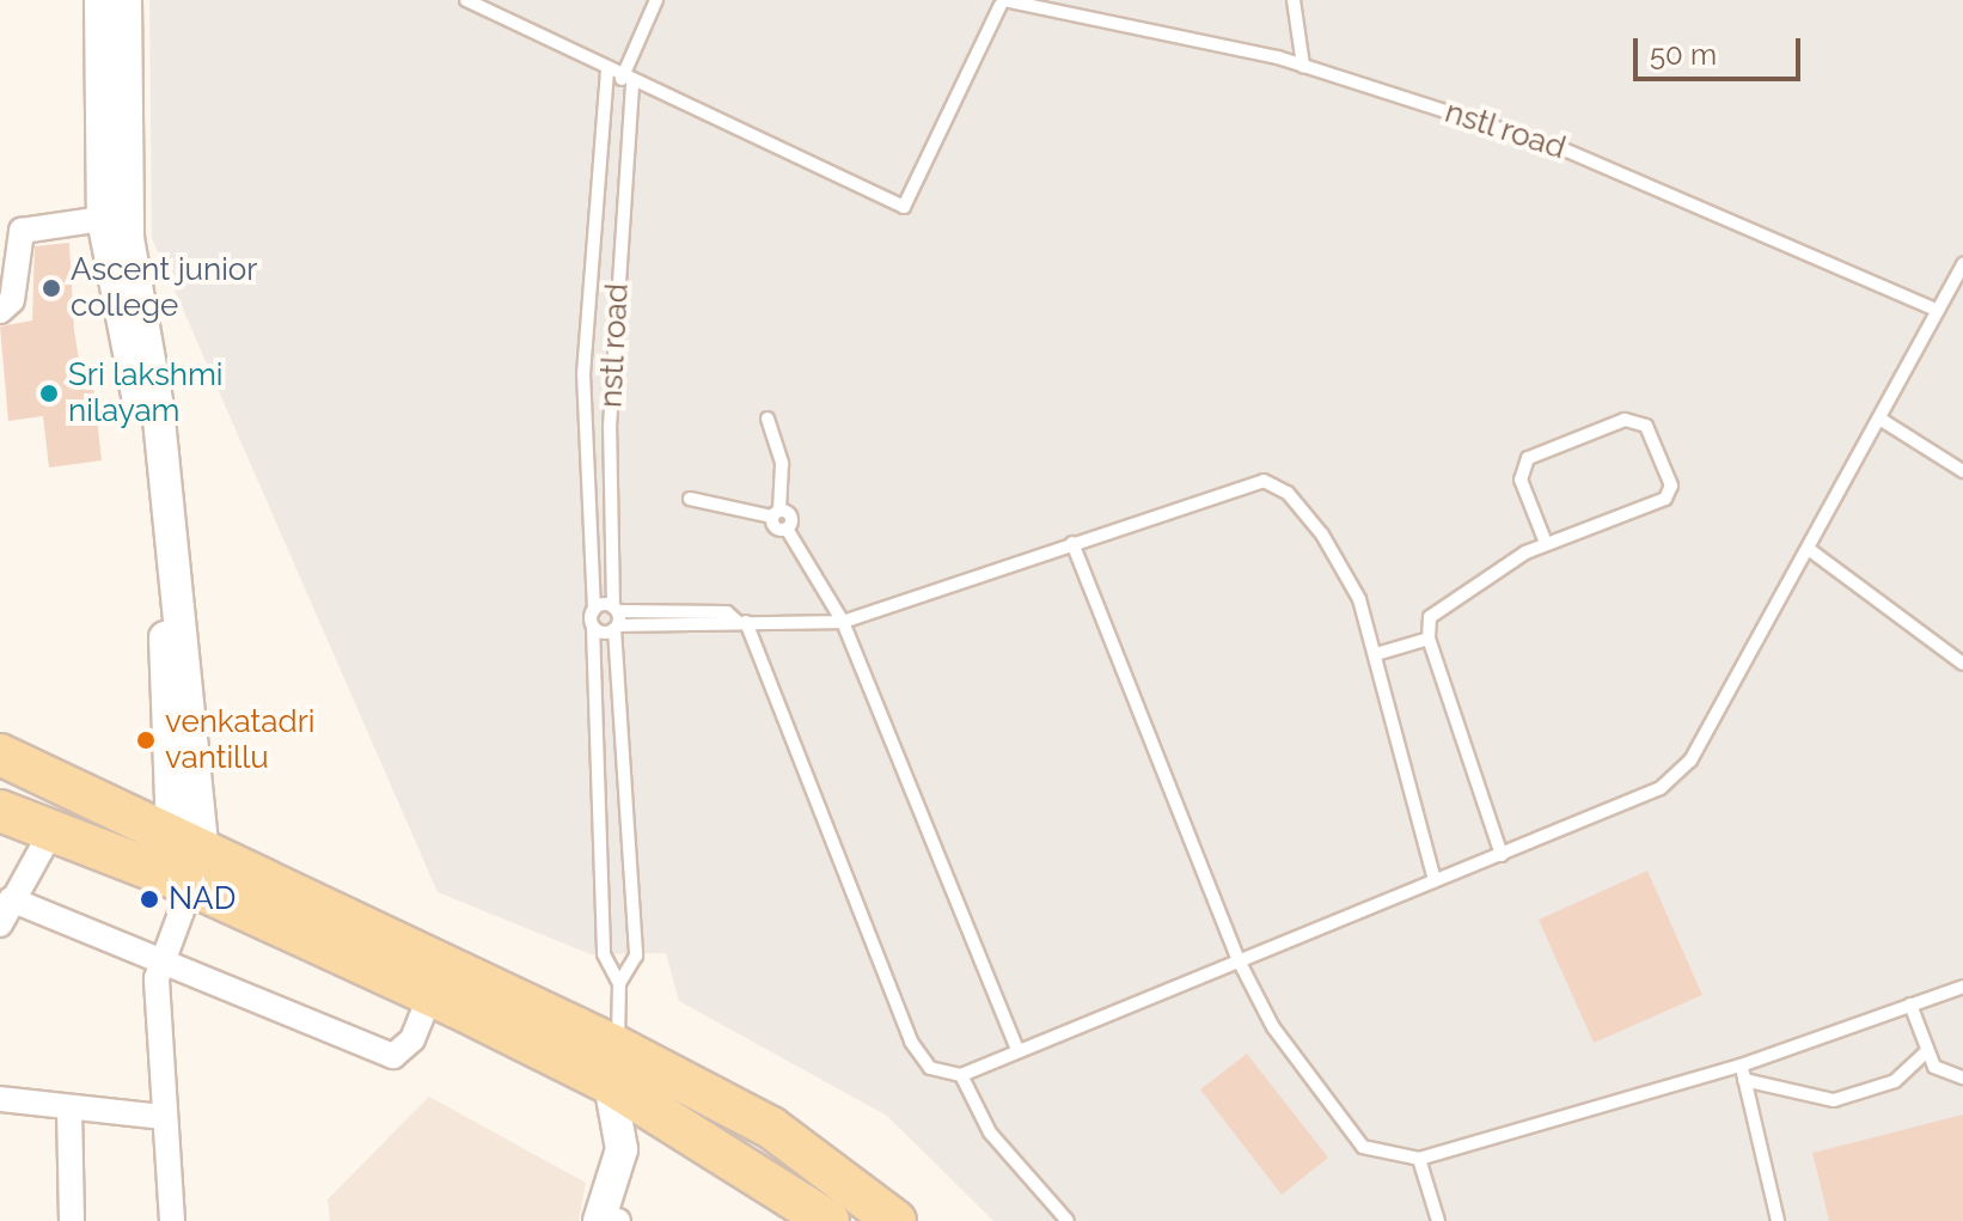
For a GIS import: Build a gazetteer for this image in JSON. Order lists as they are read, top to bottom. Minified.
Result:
{"streets":{"lane":["nstl road"]},"places":["Ascent junior college","Sri lakshmi nilayam","venkatadri vantillu","NAD"],"scale_bar":"50 m"}
